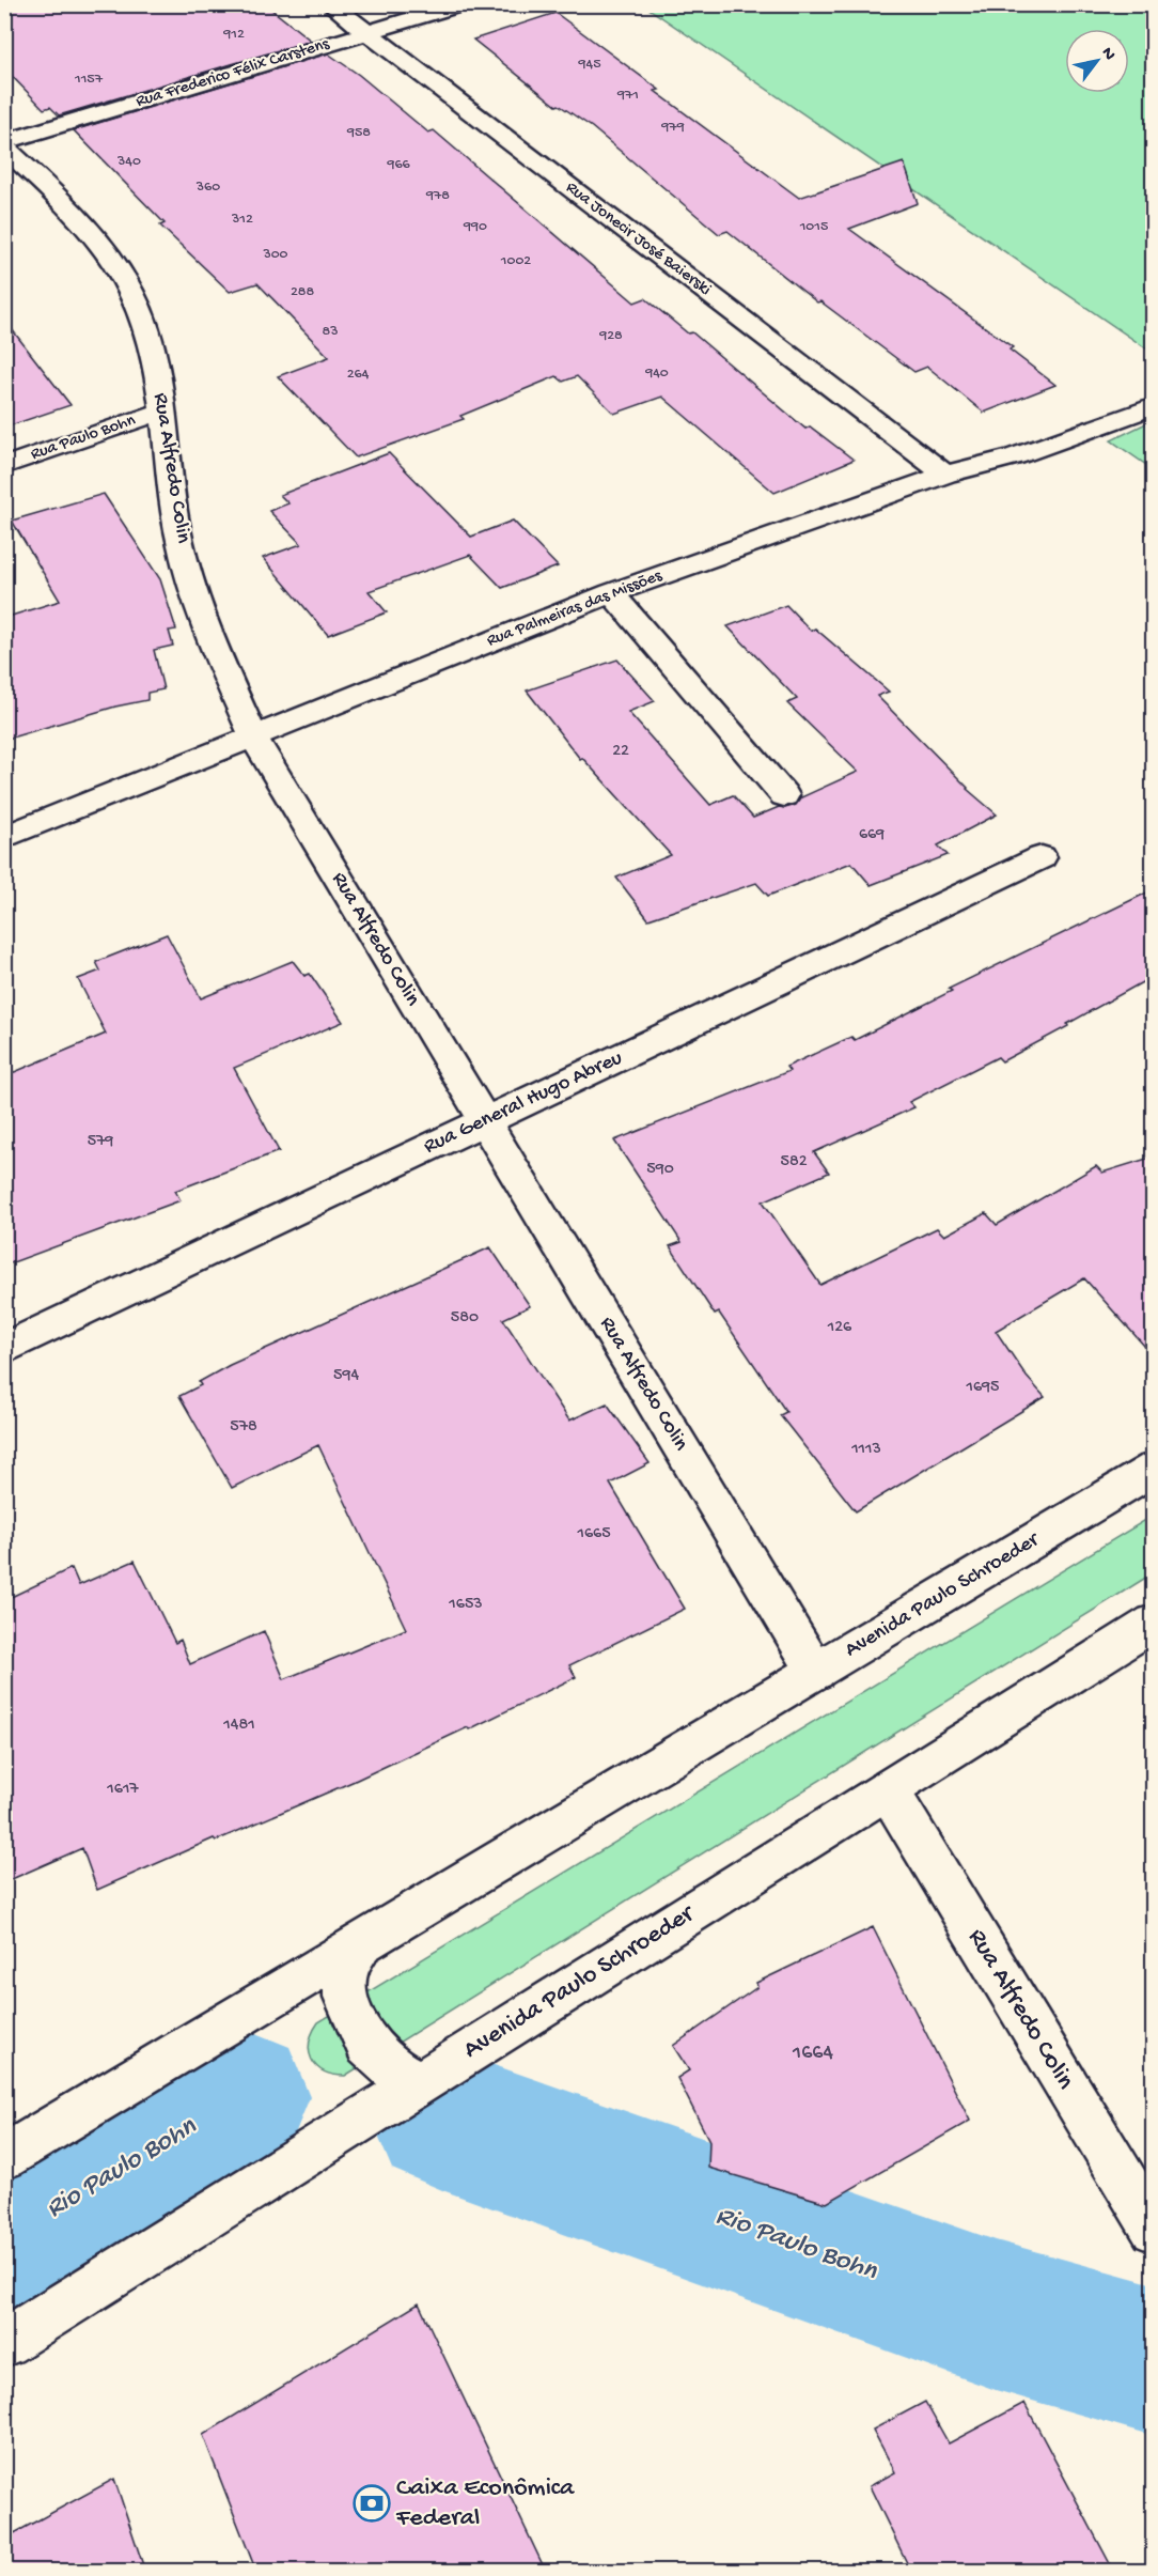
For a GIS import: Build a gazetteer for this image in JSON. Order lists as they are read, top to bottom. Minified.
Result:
{"streets":{"street":["Rua Frederico Félix Carstens","Rua Jonecir José Baierski","Rua Paulo Bohn","Rua Alfredo Colin","Rua Palmeiras das Missões","Rua General Hugo Abreu","Avenida Paulo Schroeder"]},"crossings":[["Rua Frederico Félix Carstens","Rua Jonecir José Baierski"],["Rua Frederico Félix Carstens","Rua Alfredo Colin"],["Rua Jonecir José Baierski","Rua Palmeiras das Missões"],["Rua Paulo Bohn","Rua Alfredo Colin"],["Rua Alfredo Colin","Rua Palmeiras das Missões"],["Rua Alfredo Colin","Rua General Hugo Abreu"],["Rua Alfredo Colin","Avenida Paulo Schroeder"]],"water":["Rio Paulo Bohn"],"places":{"bank":["Caixa Econômica Federal"]},"house_numbers":["912","945","1157","971","979","958","340","966","360","978","312","990","1015","300","1002","288","83","928","940","264","22","669","579","582","590","580","126","594","1695","578","1113","1665","1653","1481","1617","1664"],"north":"top right"}
